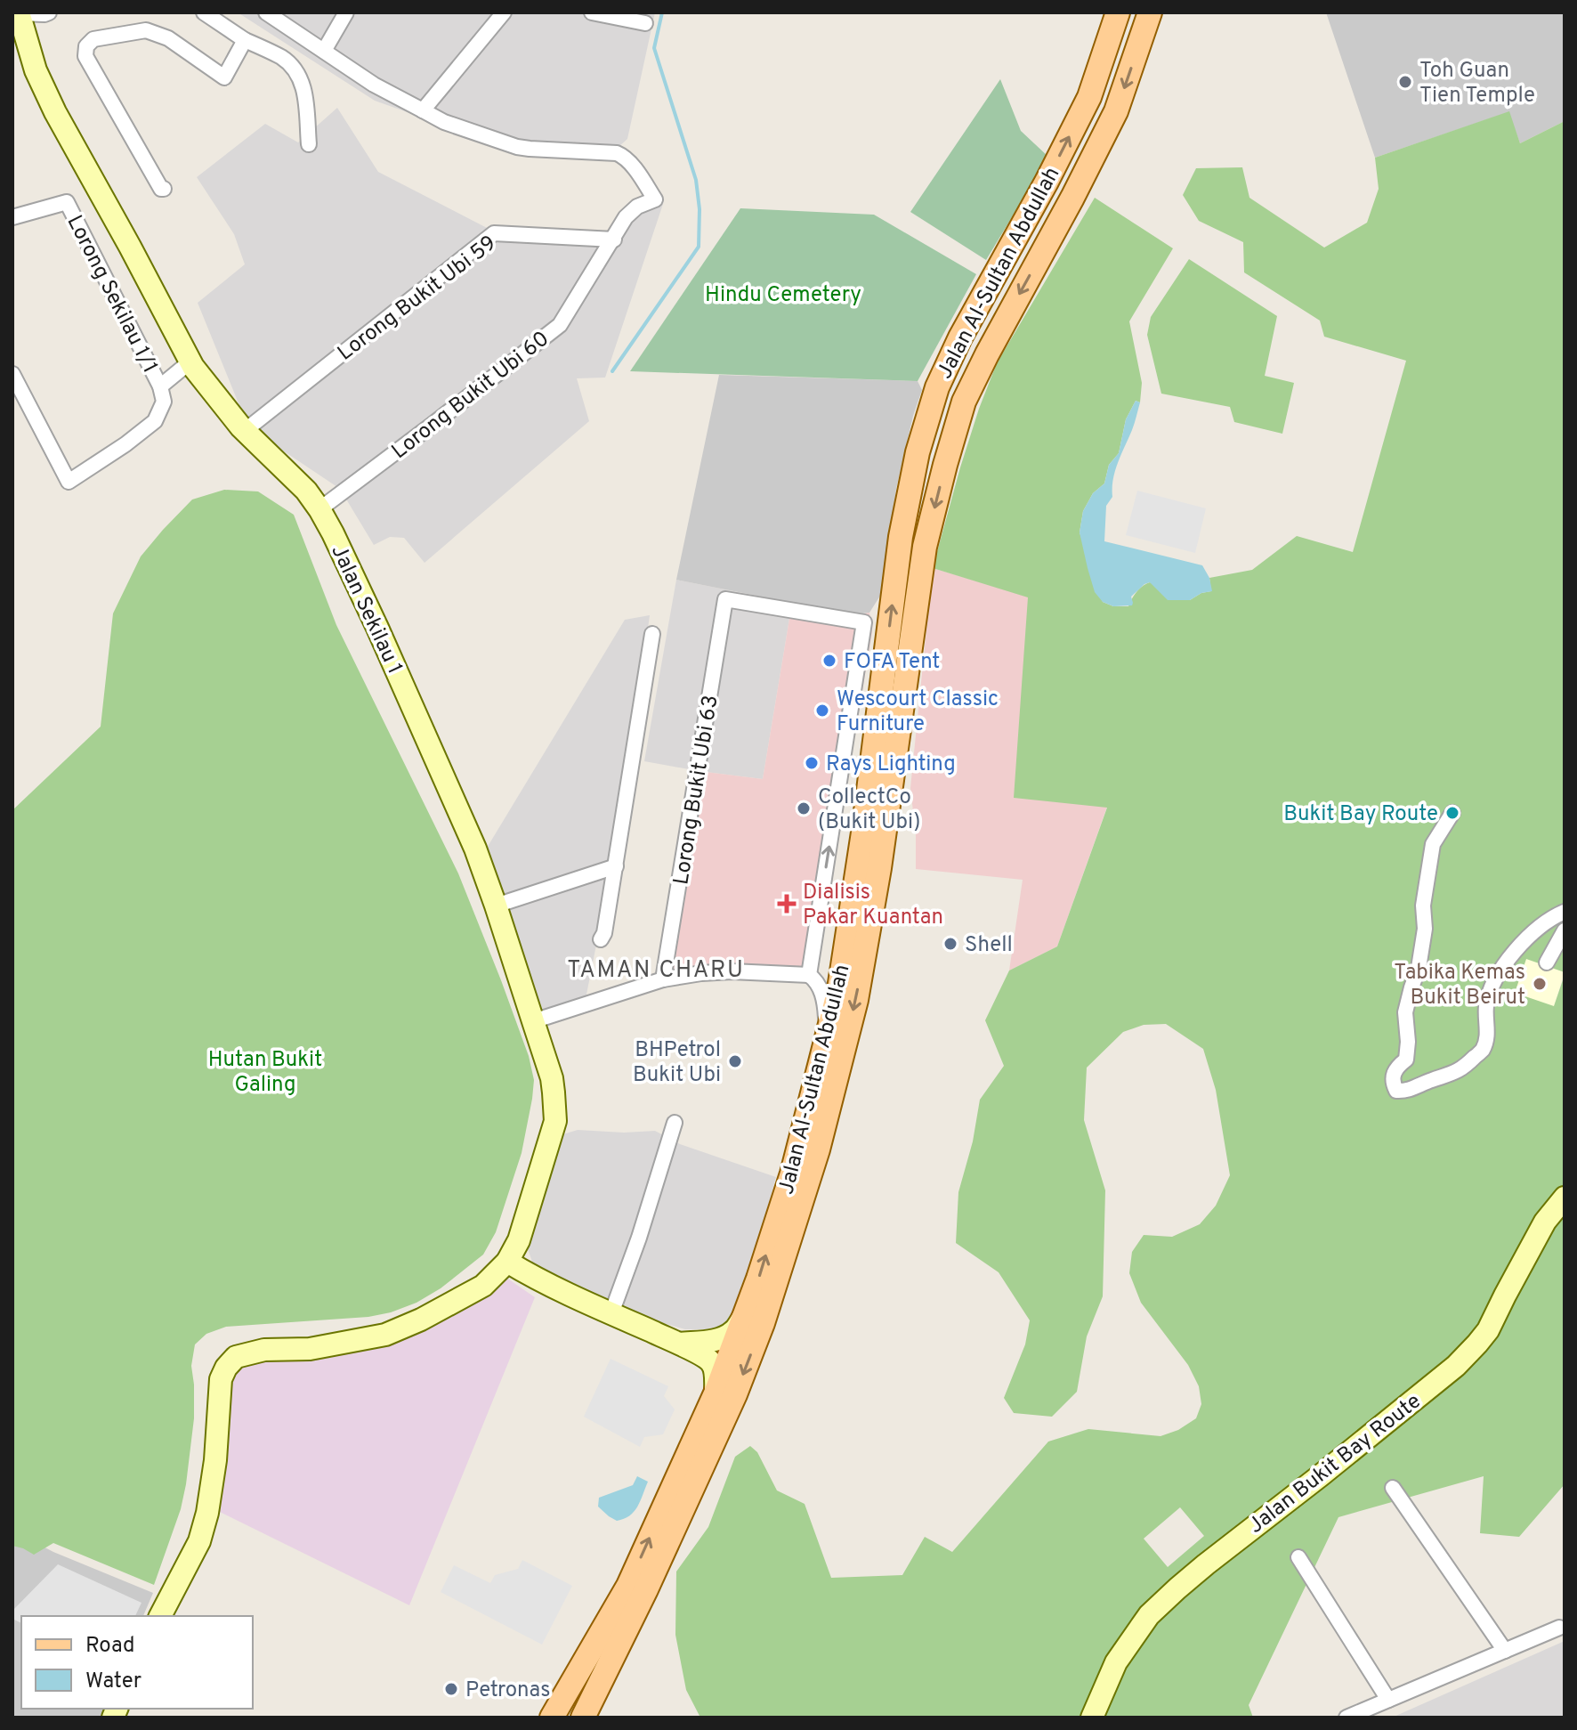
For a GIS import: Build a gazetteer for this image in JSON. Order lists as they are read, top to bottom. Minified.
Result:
{"streets":{"main road":["Jalan Al-Sultan Abdullah"],"street":["Lorong Sekilau 1/1","Lorong Bukit Ubi 59","Lorong Bukit Ubi 60","Jalan Sekilau 1","Lorong Bukit Ubi 63","Jalan Bukit Bay Route"]},"crossings":[["Lorong Bukit Ubi 59","Lorong Bukit Ubi 60"],["Lorong Bukit Ubi 59","Jalan Sekilau 1"],["Lorong Bukit Ubi 60","Jalan Sekilau 1"]],"districts":["TAMAN CHARU"],"parks":["Hindu Cemetery","Hutan Bukit Galing"],"places":{"other":["Toh Guan Tien Temple","FOFA Tent","Wescourt Classic Furniture","Rays Lighting","CollectCo (Bukit Ubi)","Bukit Bay Route","Shell","Tabika Kemas Bukit Beirut","BHPetrol Bukit Ubi","Petronas"],"health":["Dialisis Pakar Kuantan"]},"legend":["Road","Water"]}
